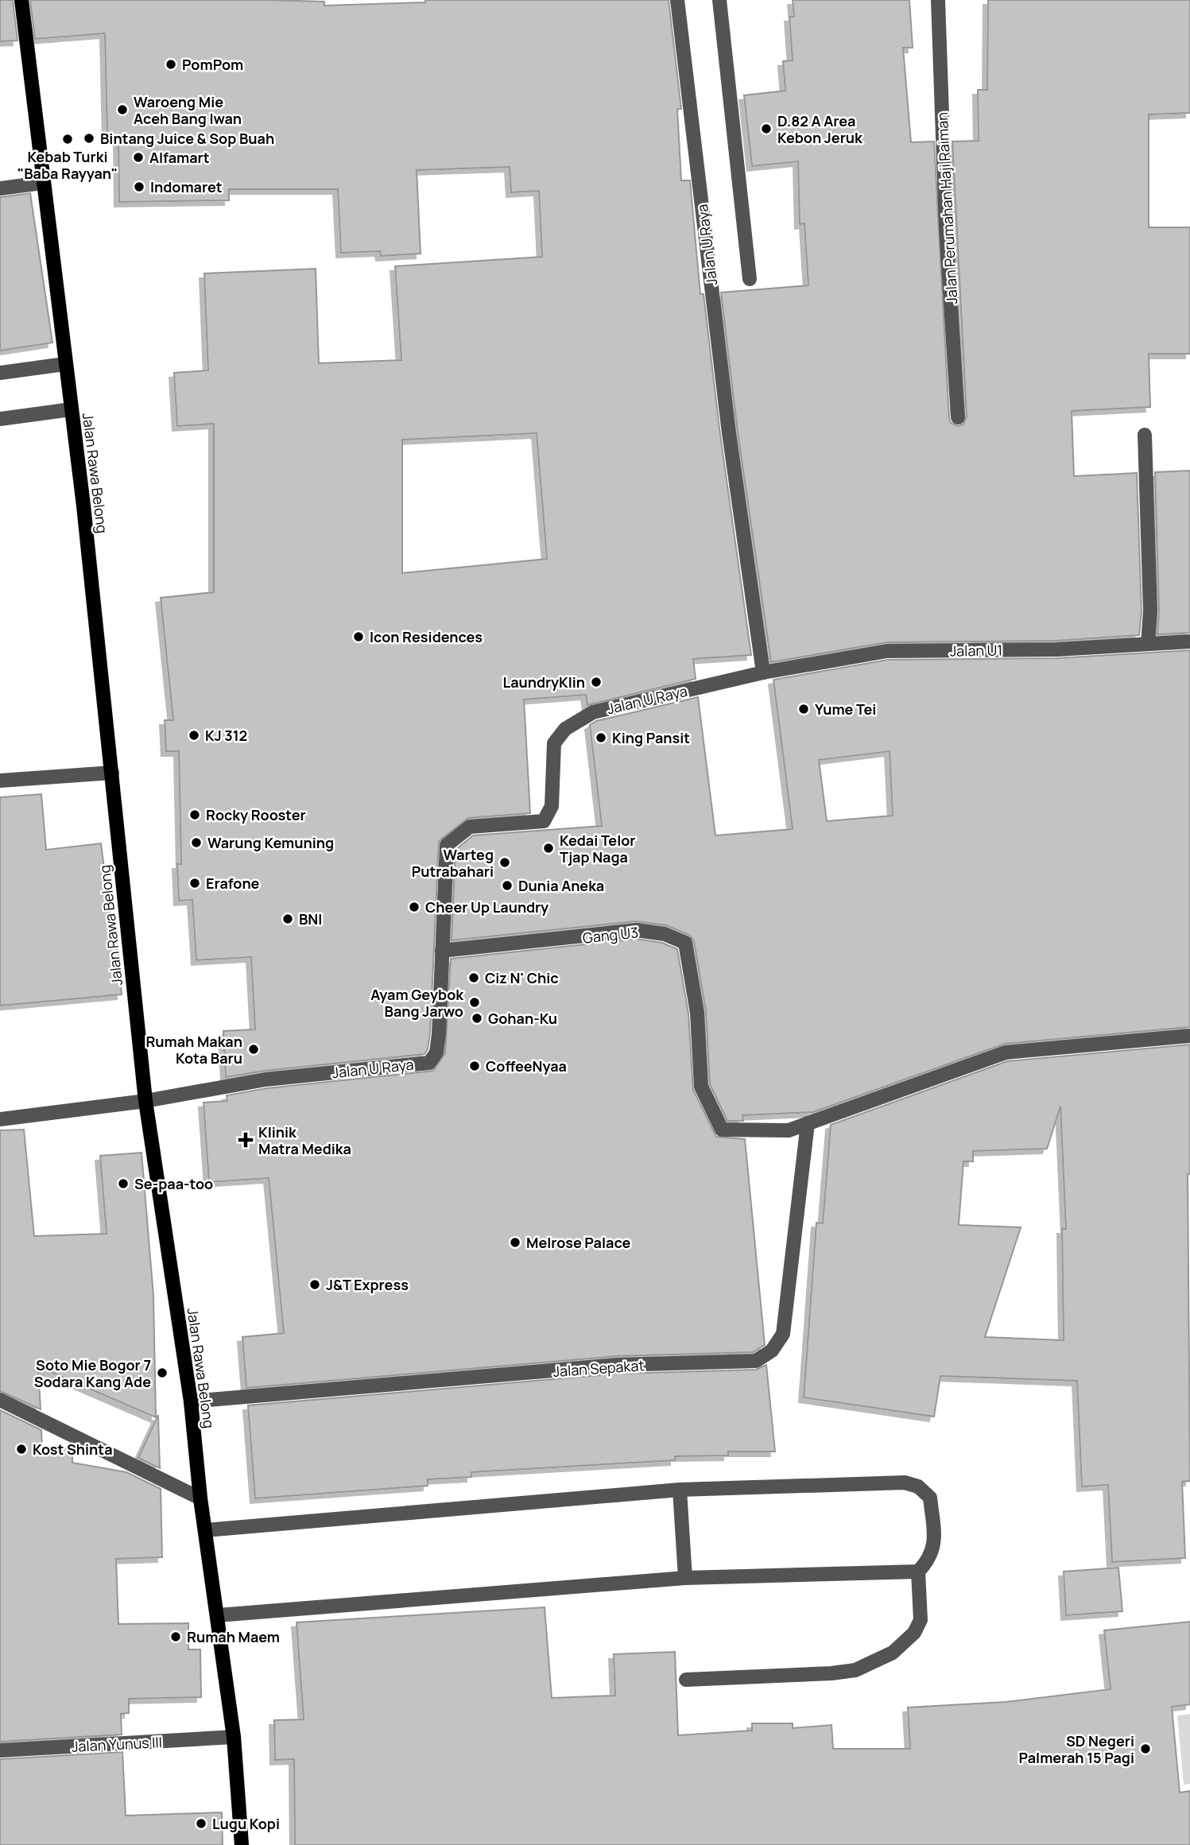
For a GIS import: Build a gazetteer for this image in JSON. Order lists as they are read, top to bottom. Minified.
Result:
{"streets":{"main road":["Jalan Rawa Belong"],"street":["Jalan Perumahan Haji Raiman","Jalan U Raya","Jalan U1","Gang U3","Jalan Sepakat","Jalan Yunus III"]},"crossings":[["Jalan U Raya","Jalan Rawa Belong"],["Jalan U Raya","Jalan U1"],["Jalan U Raya","Gang U3"],["Jalan Rawa Belong","Jalan Sepakat"],["Jalan Rawa Belong","Jalan Yunus III"],["Gang U3","Jalan Sepakat"]],"places":{"other":["PomPom","Waroeng Mie Aceh Bang Iwan","D.82 A Area Kebon Jeruk","Bintang Juice & Sop Buah","Kebab Turki \"Baba Rayyan\"","Alfamart","Indomaret","Icon Residences","LaundryKlin","Yume Tei","KJ 312","King Pansit","Rocky Rooster","Warung Kemuning","Kedai Telor Tjap Naga","Warteg Putrabahari","Erafone","Dunia Aneka","Cheer Up Laundry","BNI","Ciz N' Chic","Ayam Geybok Bang Jarwo","Gohan-Ku","Rumah Makan Kota Baru","CoffeeNyaa","Se-paa-too","Melrose Palace","J&T Express","Soto Mie Bogor 7 Sodara Kang Ade","Kost Shinta","Rumah Maem","SD Negeri Palmerah 15 Pagi","Lugu Kopi"],"health":["Klinik Matra Medika"]}}
